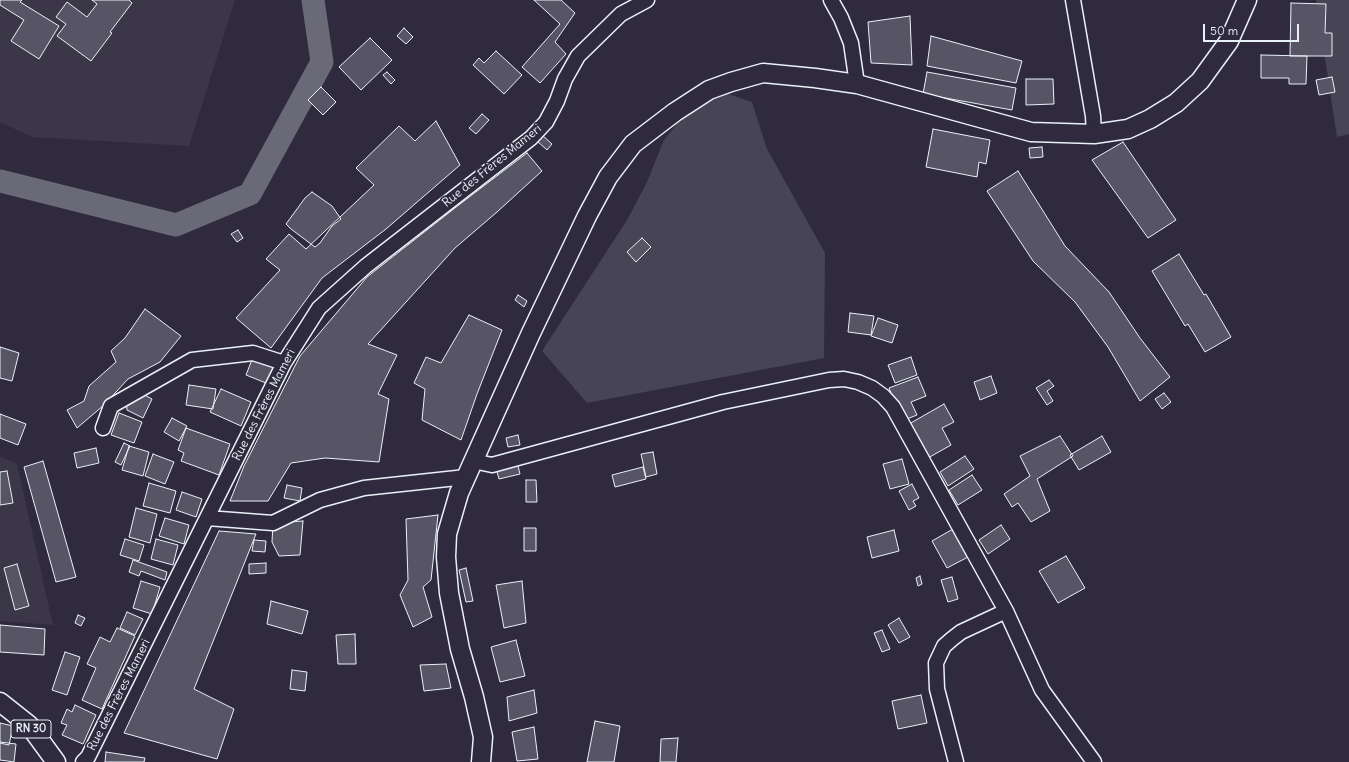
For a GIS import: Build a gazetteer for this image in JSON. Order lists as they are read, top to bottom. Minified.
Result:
{"streets":{"main road":["RN 30"],"street":["Rue des Frères Mameri"]},"scale_bar":"50 m"}
